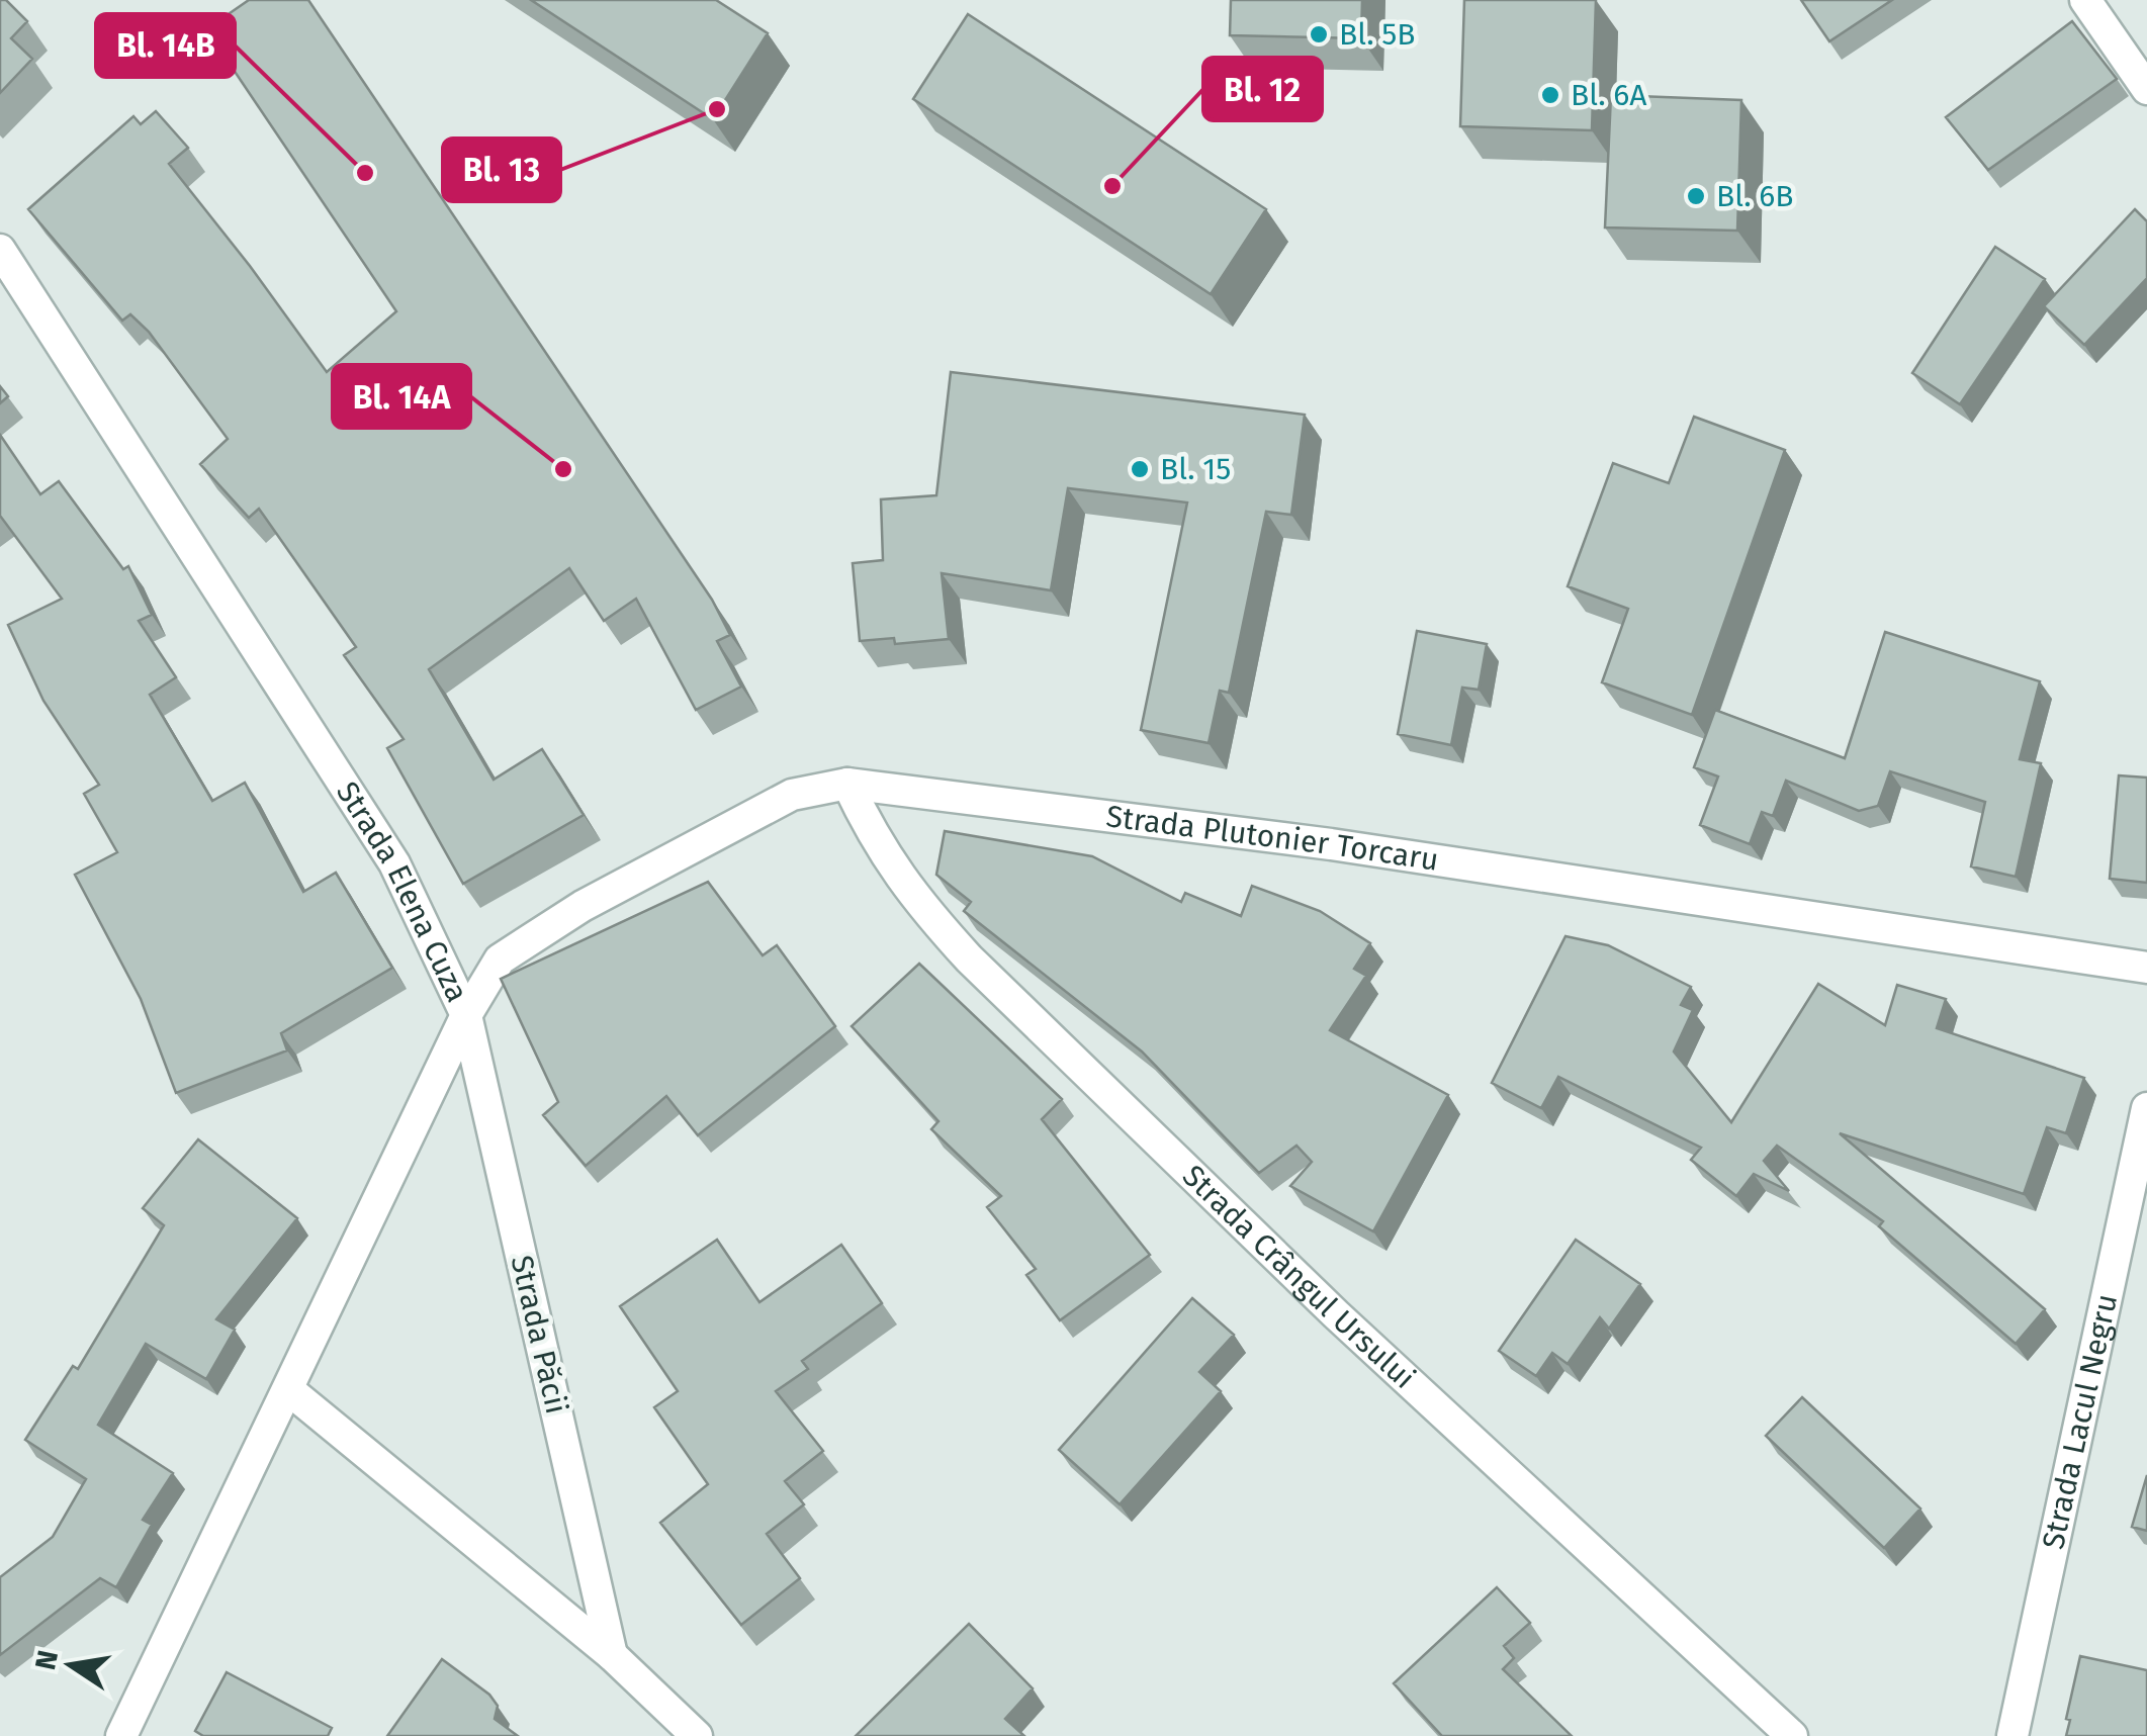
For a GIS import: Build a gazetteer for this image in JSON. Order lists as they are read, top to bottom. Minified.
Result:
{"streets":{"street":["Strada Plutonier Torcaru","Strada Elena Cuza","Strada Crângul Ursului","Strada Păcii","Strada Lacul Negru"]},"crossings":[["Strada Plutonier Torcaru","Strada Elena Cuza"],["Strada Plutonier Torcaru","Strada Crângul Ursului"],["Strada Plutonier Torcaru","Strada Păcii"],["Strada Elena Cuza","Strada Păcii"]],"places":["Bl. 5B","Bl. 6A","Bl. 13","Bl. 14B","Bl. 12","Bl. 6B","Bl. 14A","Bl. 15"],"north":"left"}
